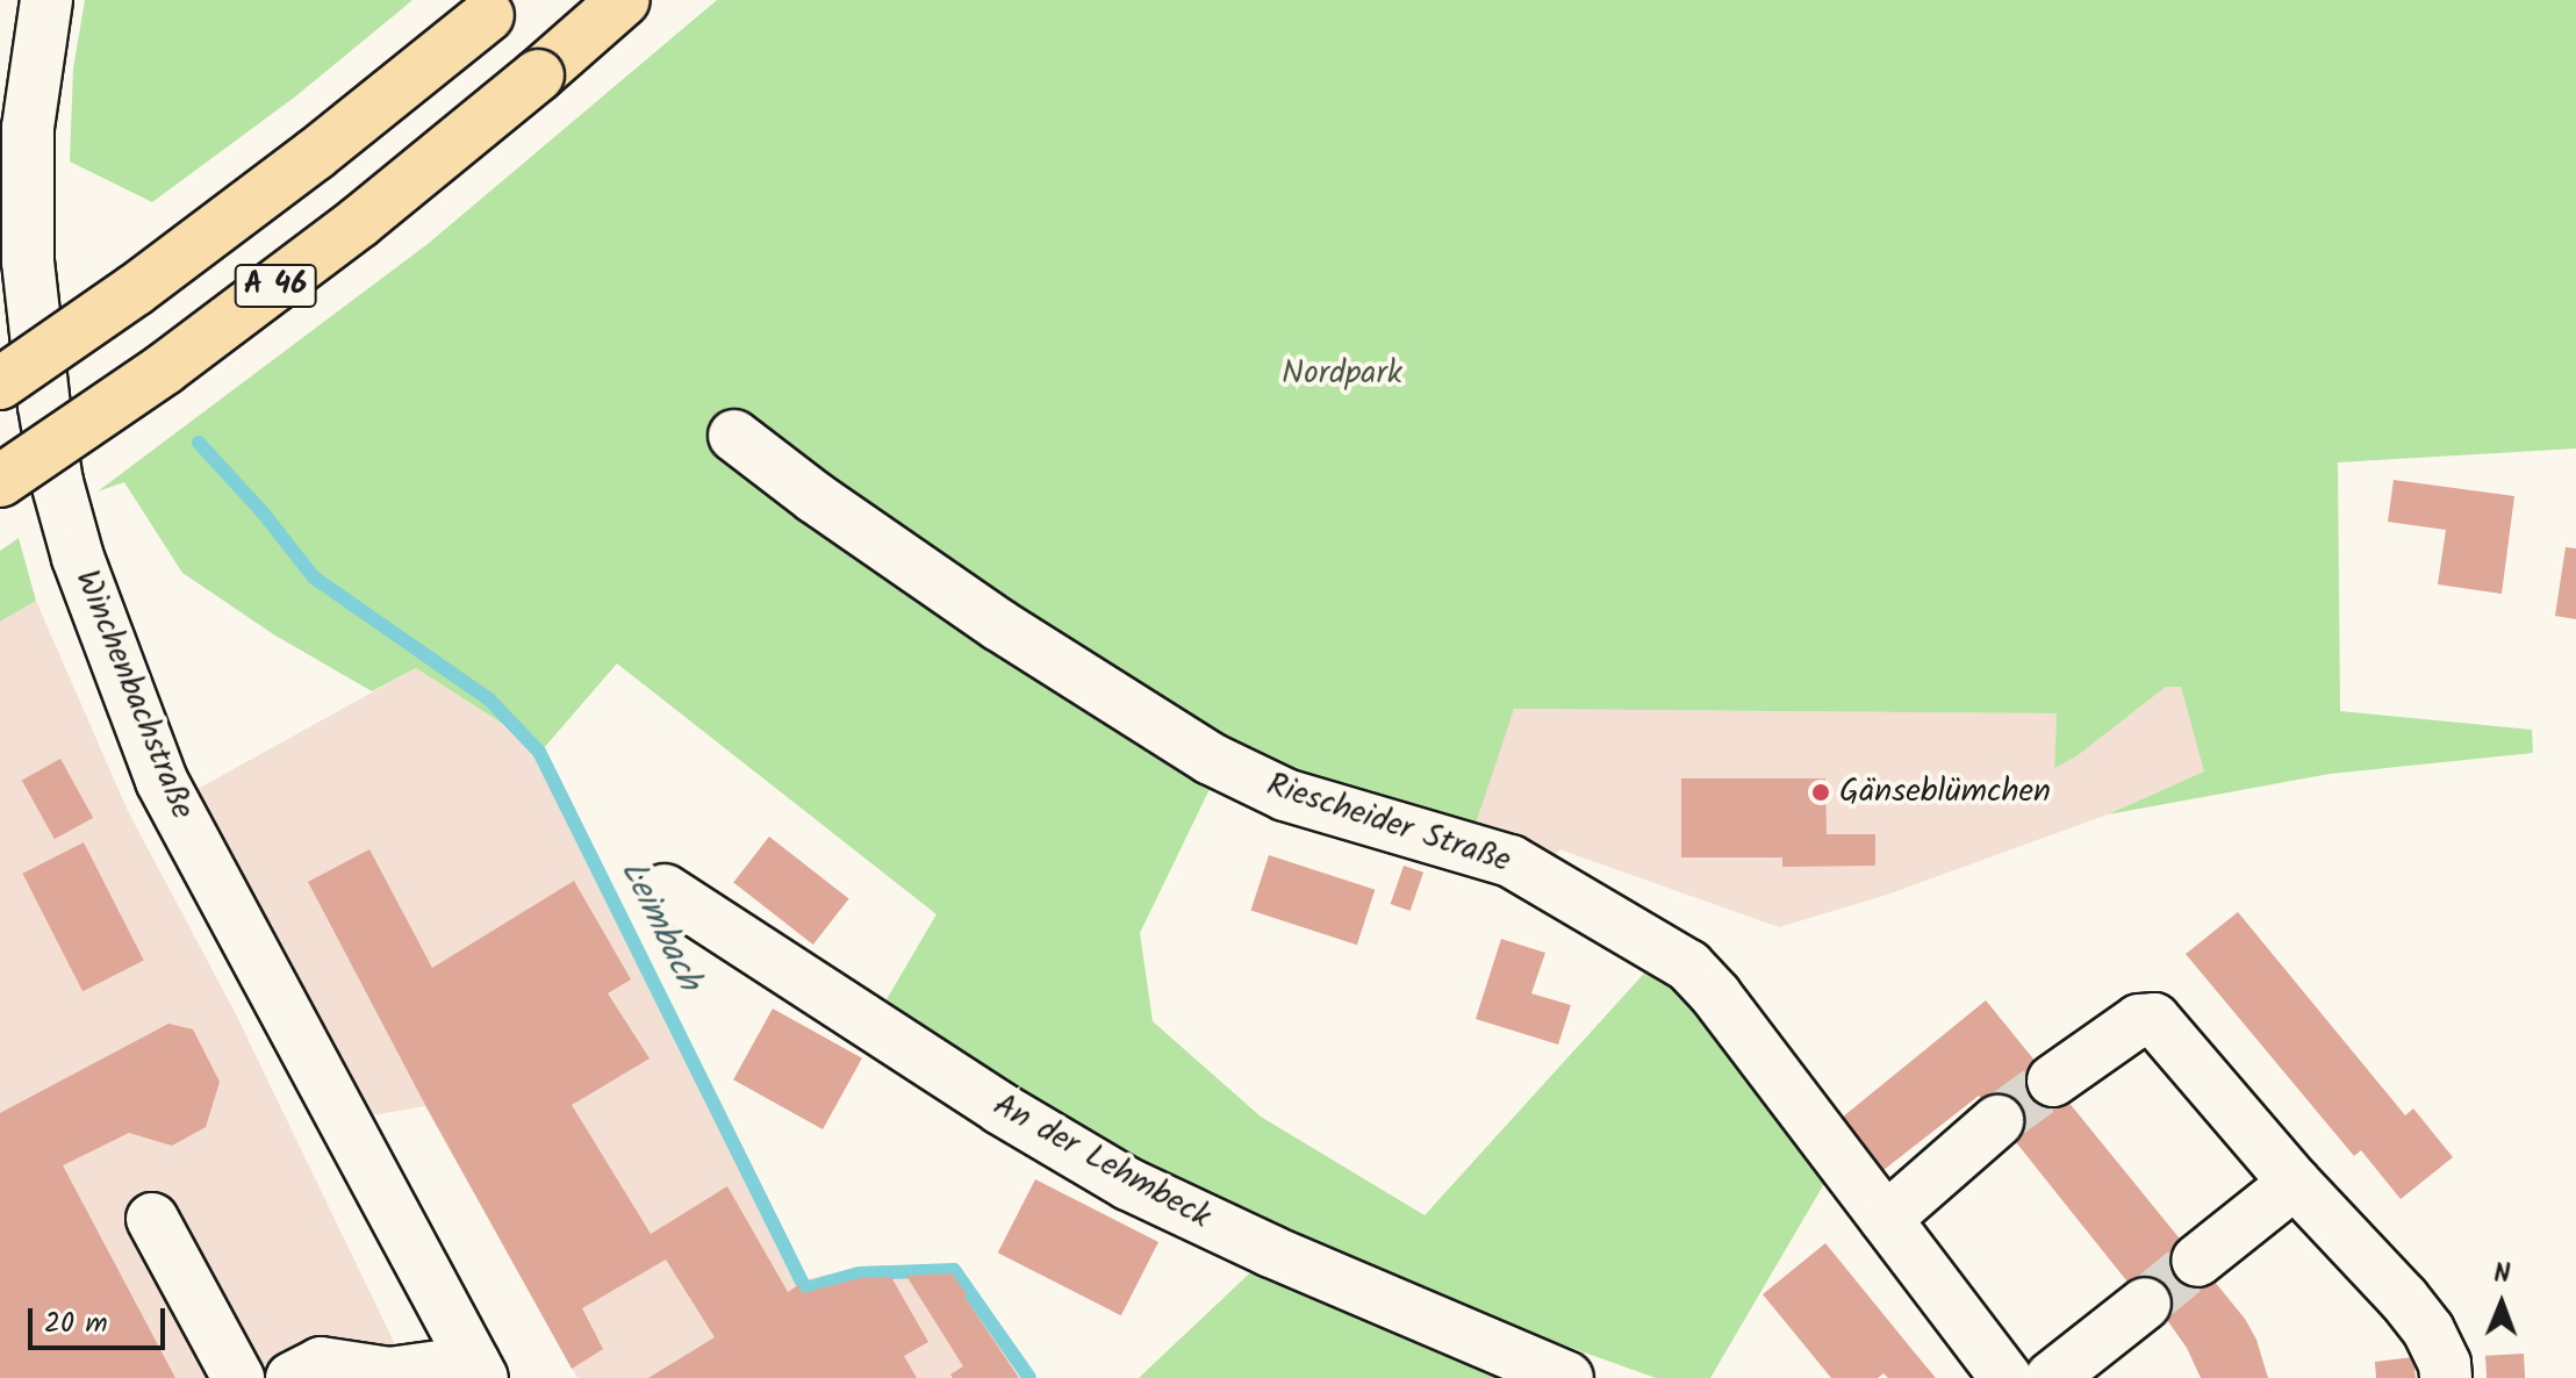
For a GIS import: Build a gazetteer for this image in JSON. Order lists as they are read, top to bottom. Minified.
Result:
{"streets":{"highway":["A 46"],"street":["Winchenbachstraße","Riescheider Straße","An der Lehmbeck"]},"water":["Leimbach"],"parks":["Nordpark"],"places":["Gänseblümchen"],"scale_bar":"20 m","north":"top"}
